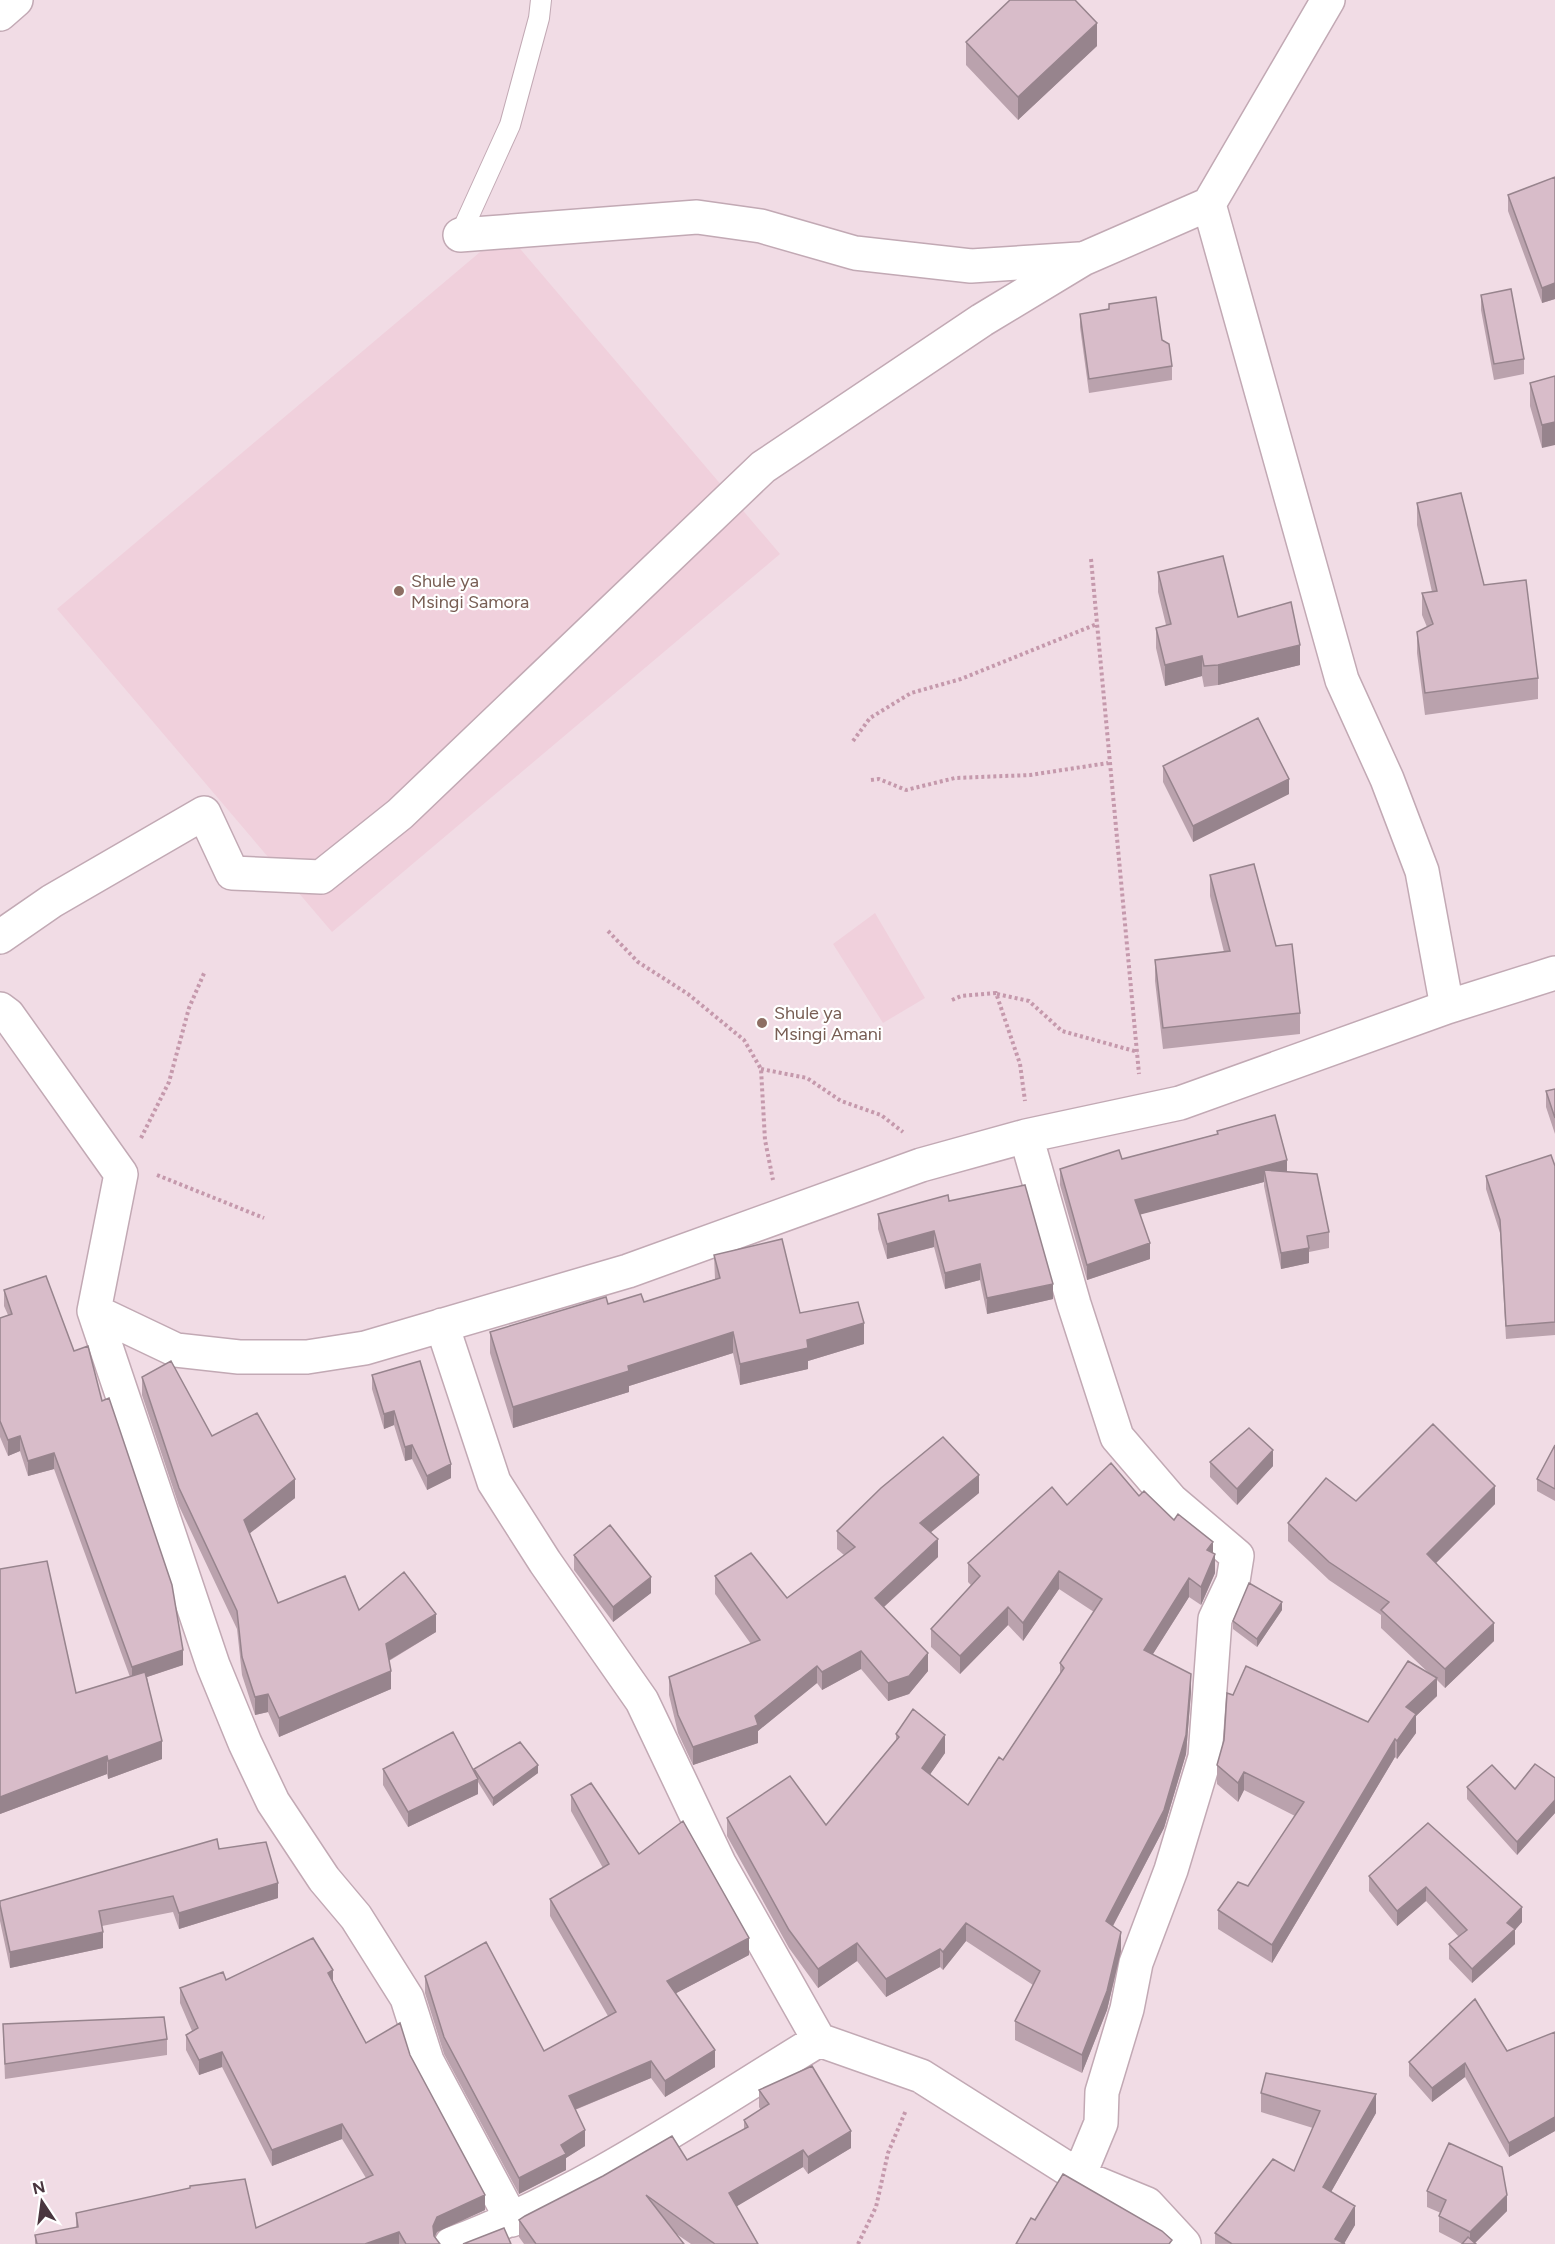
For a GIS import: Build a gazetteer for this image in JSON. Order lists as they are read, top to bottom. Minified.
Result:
{"places":["Shule ya Msingi Samora","Shule ya Msingi Amani"],"north":"top"}
